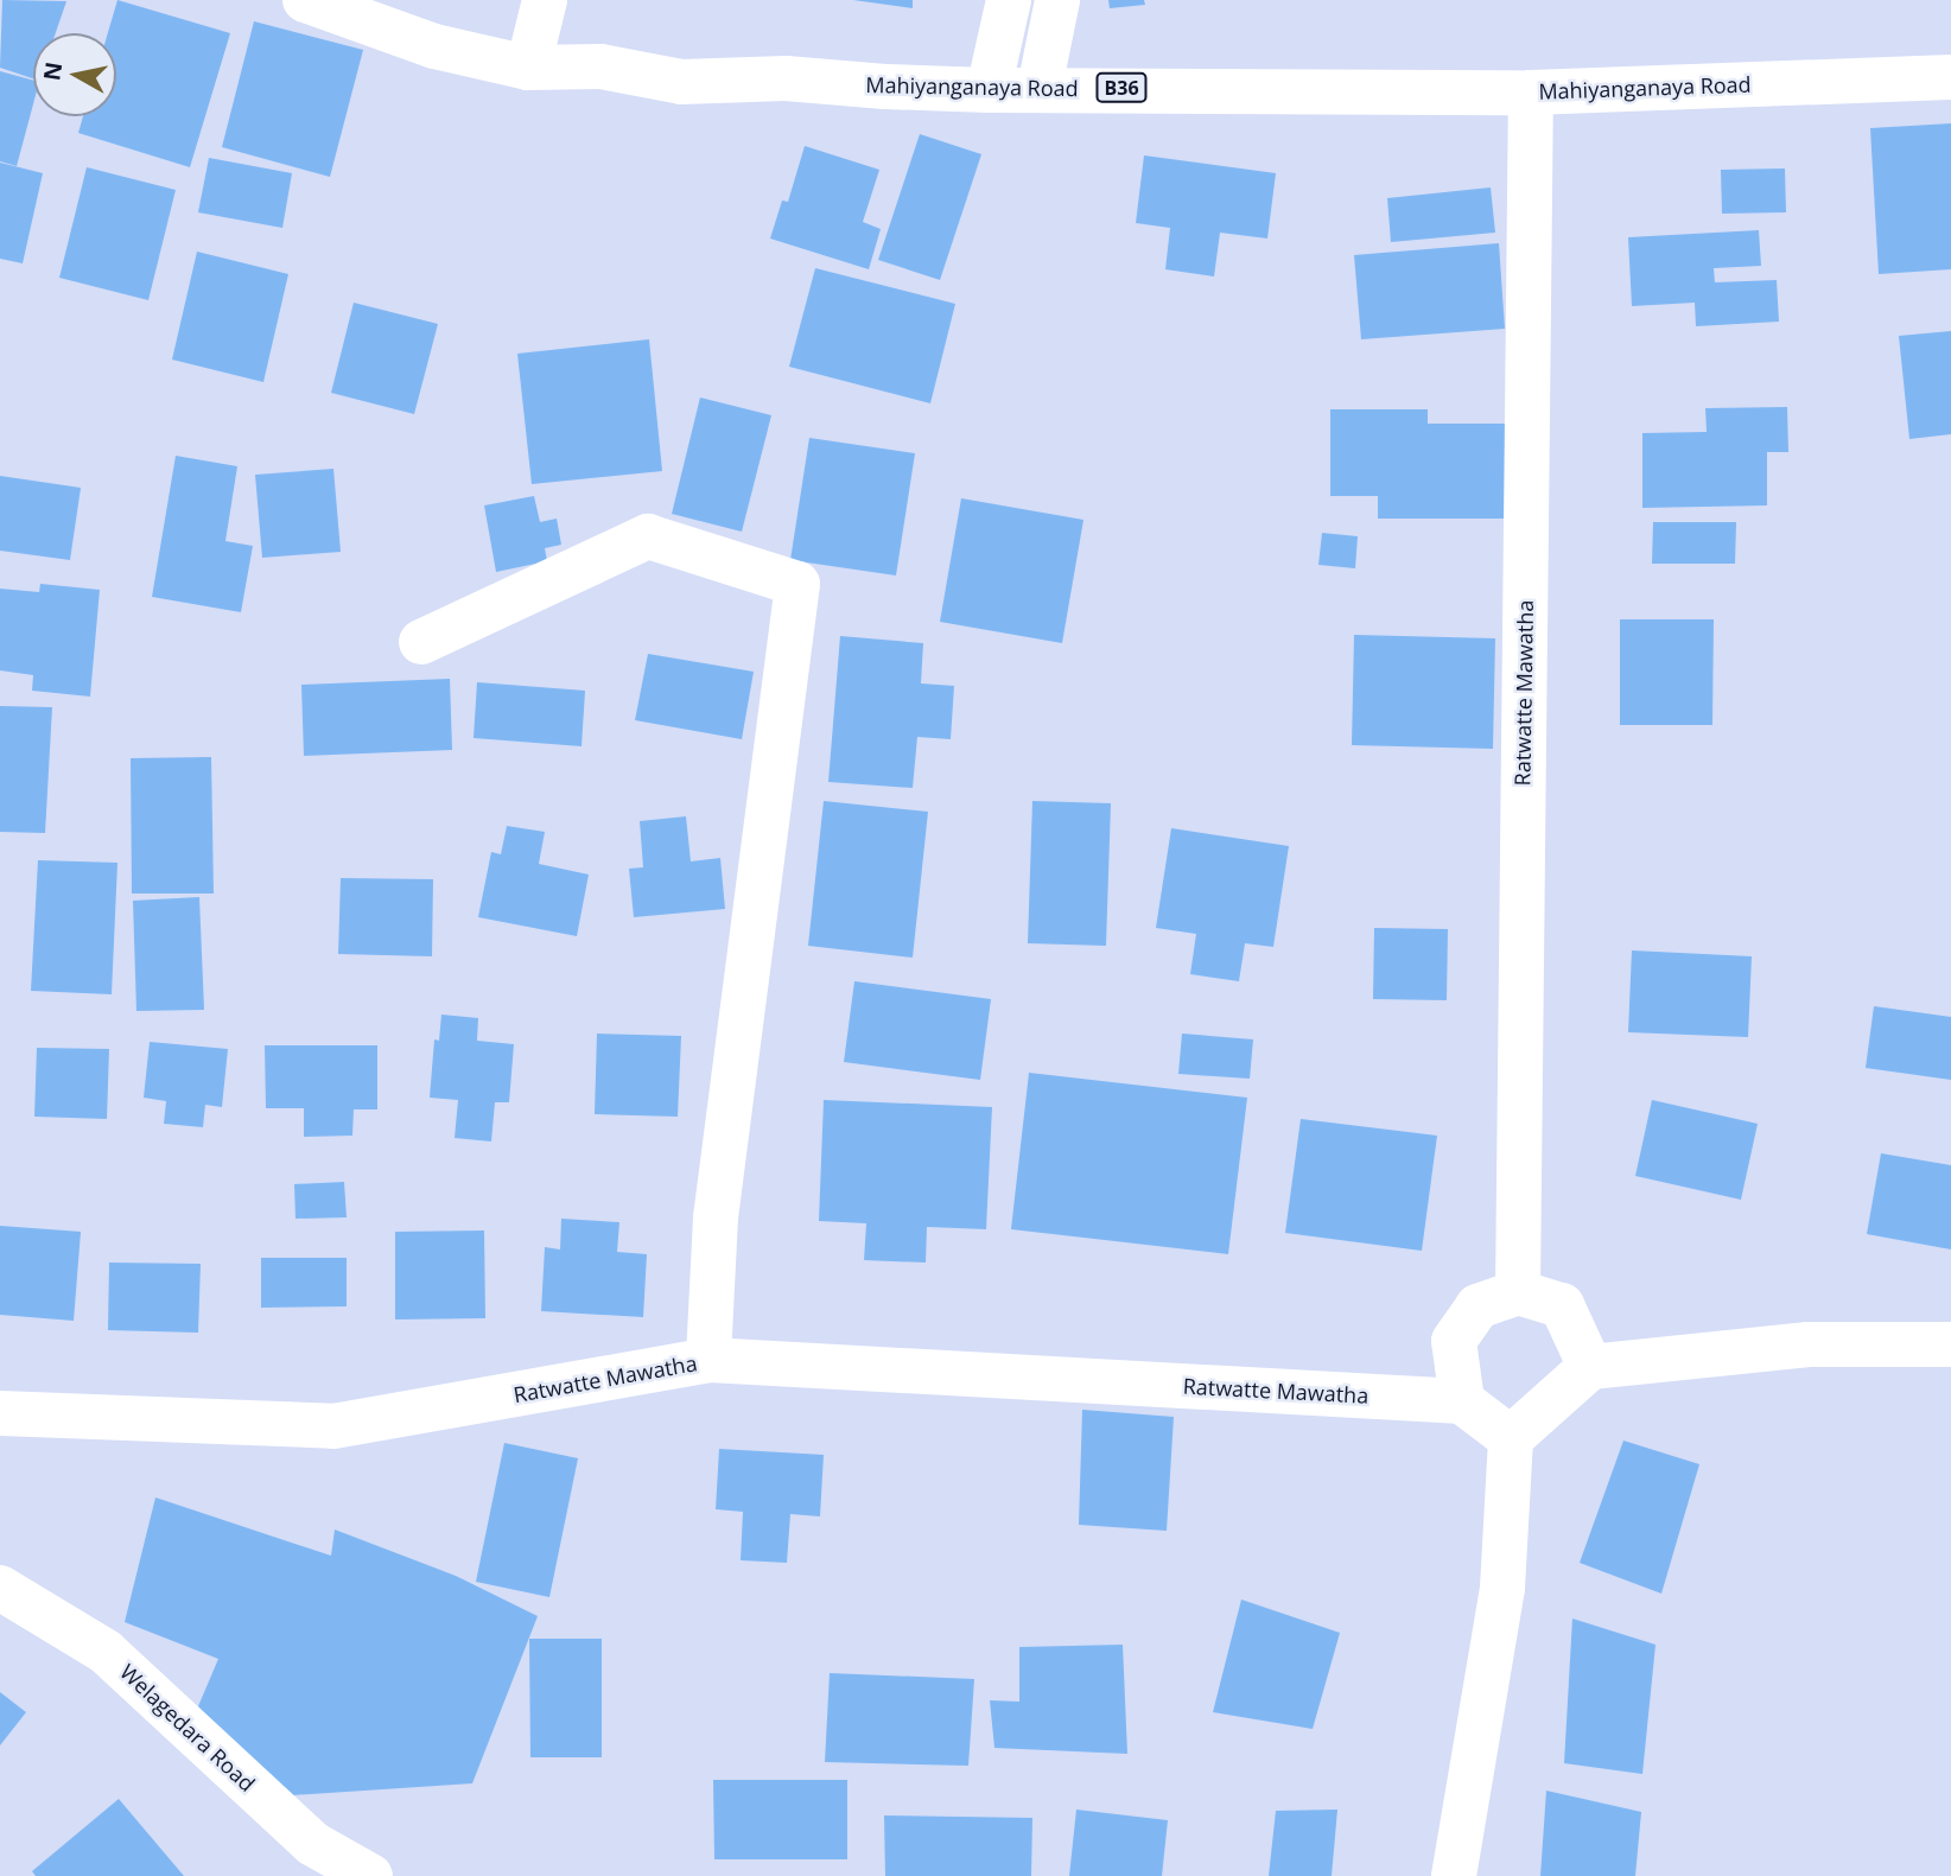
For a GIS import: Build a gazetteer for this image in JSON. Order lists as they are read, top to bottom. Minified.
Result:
{"streets":{"street":["Mahiyanganaya Road","B36","Ratwatte Mawatha","Welagedara Road"]},"crossings":[["Mahiyanganaya Road","Ratwatte Mawatha"]],"north":"left"}
